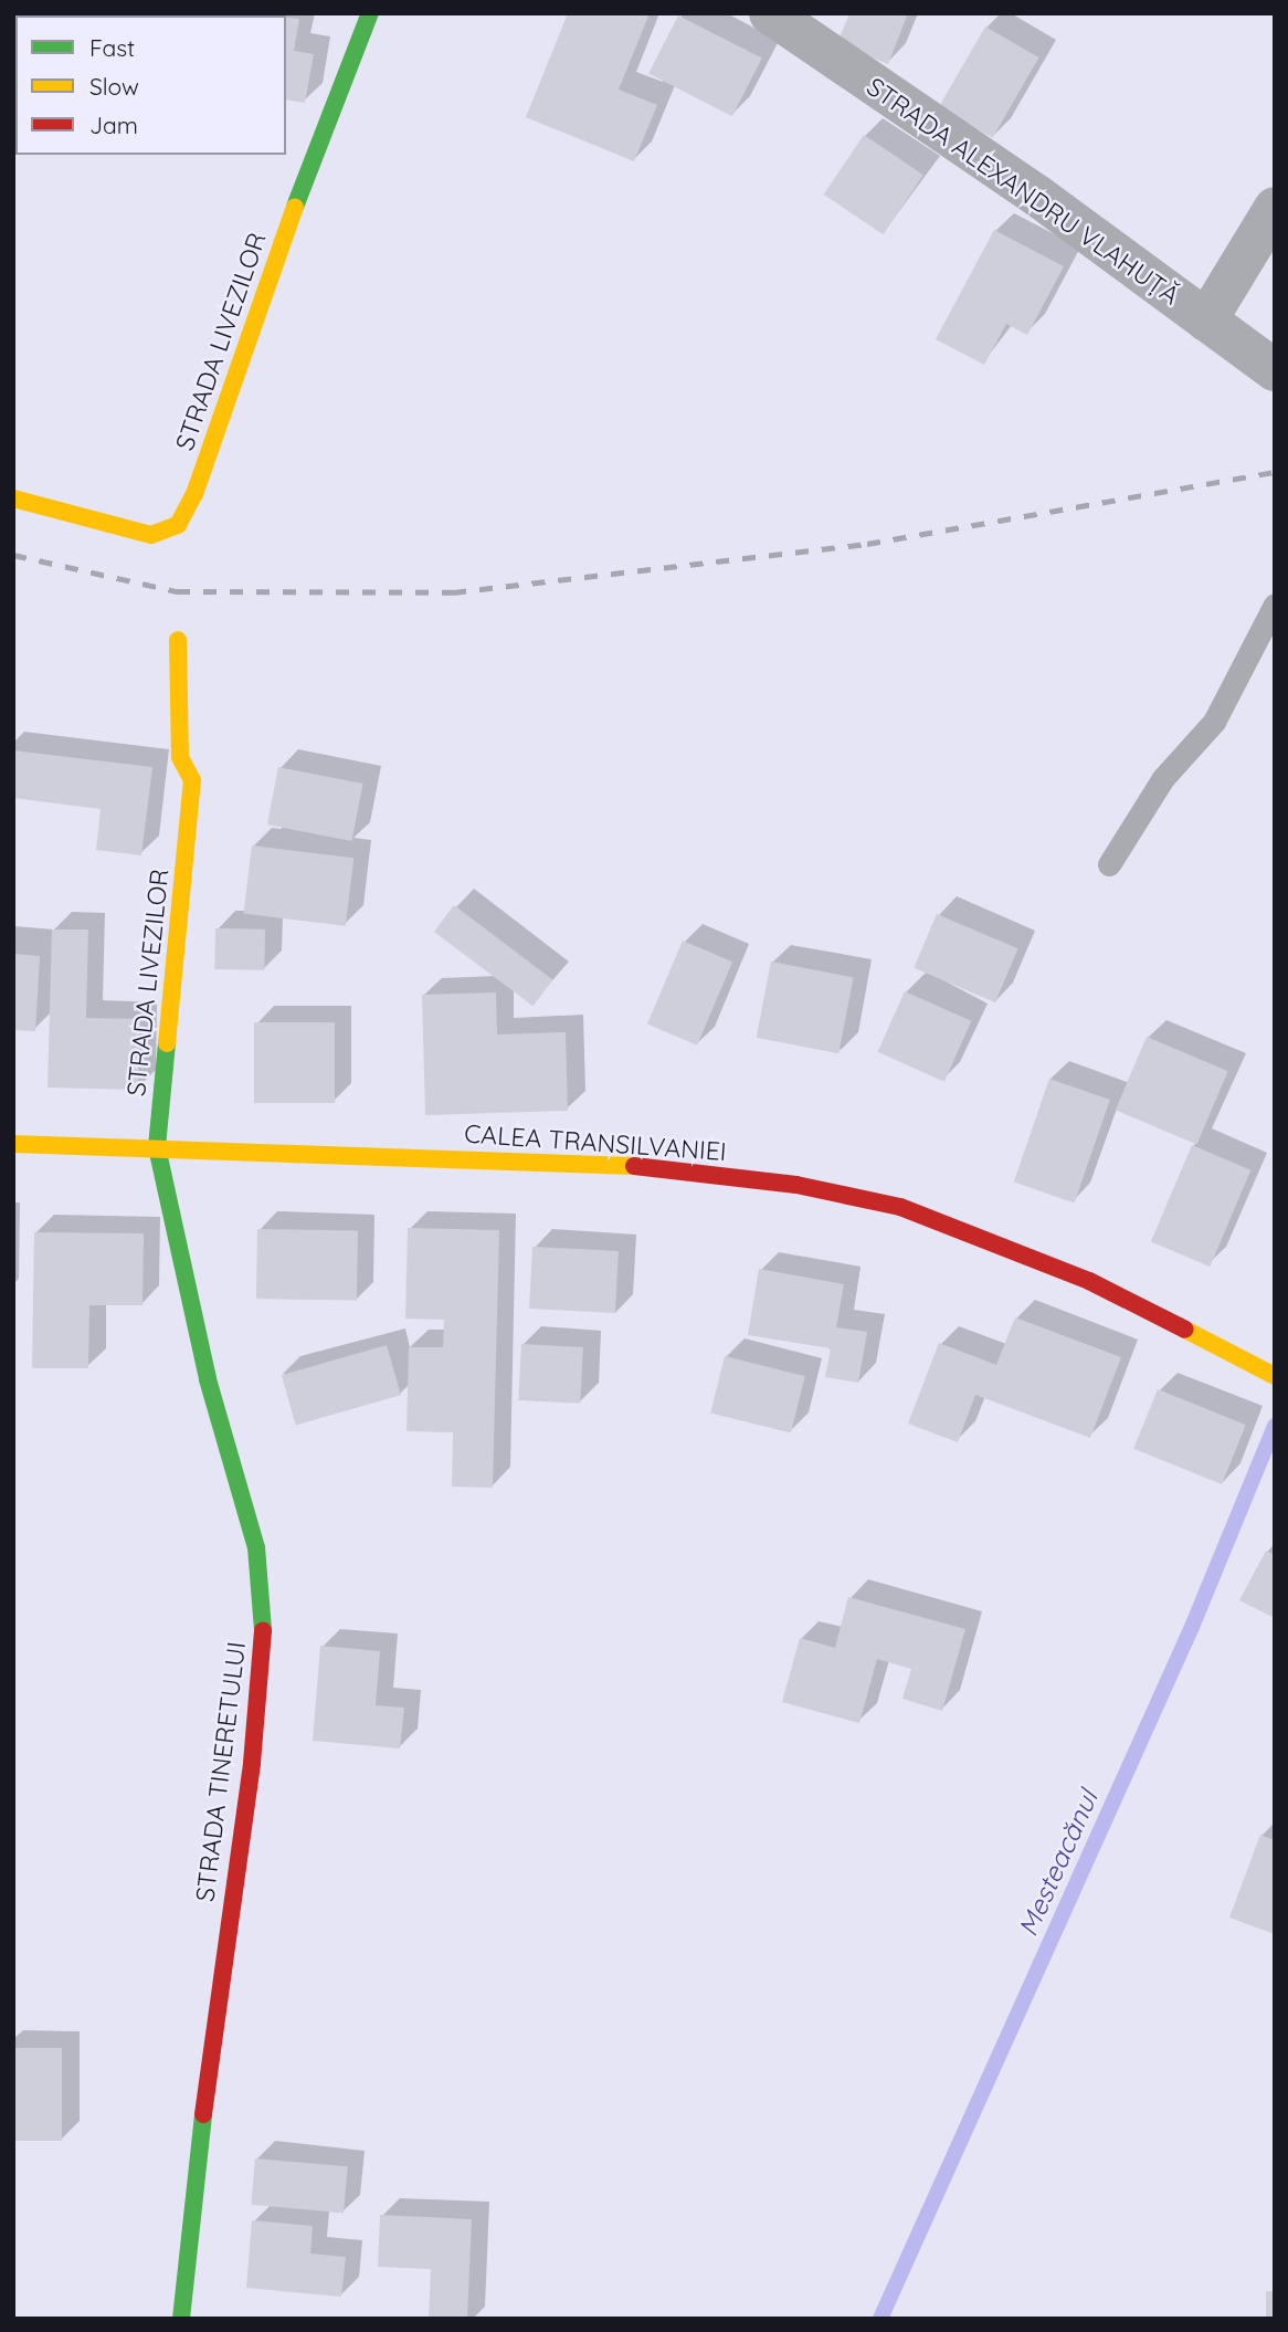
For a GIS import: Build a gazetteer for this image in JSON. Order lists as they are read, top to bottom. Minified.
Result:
{"streets":{"main road":["STRADA LIVEZILOR","CALEA TRANSILVANIEI","STRADA TINERETULUI"],"street":["STRADA ALEXANDRU VLAHUȚĂ"]},"crossings":[["STRADA LIVEZILOR","CALEA TRANSILVANIEI"],["STRADA LIVEZILOR","STRADA TINERETULUI"],["CALEA TRANSILVANIEI","STRADA TINERETULUI"]],"water":["Mesteacănul"],"legend":["Fast","Slow","Jam"]}
